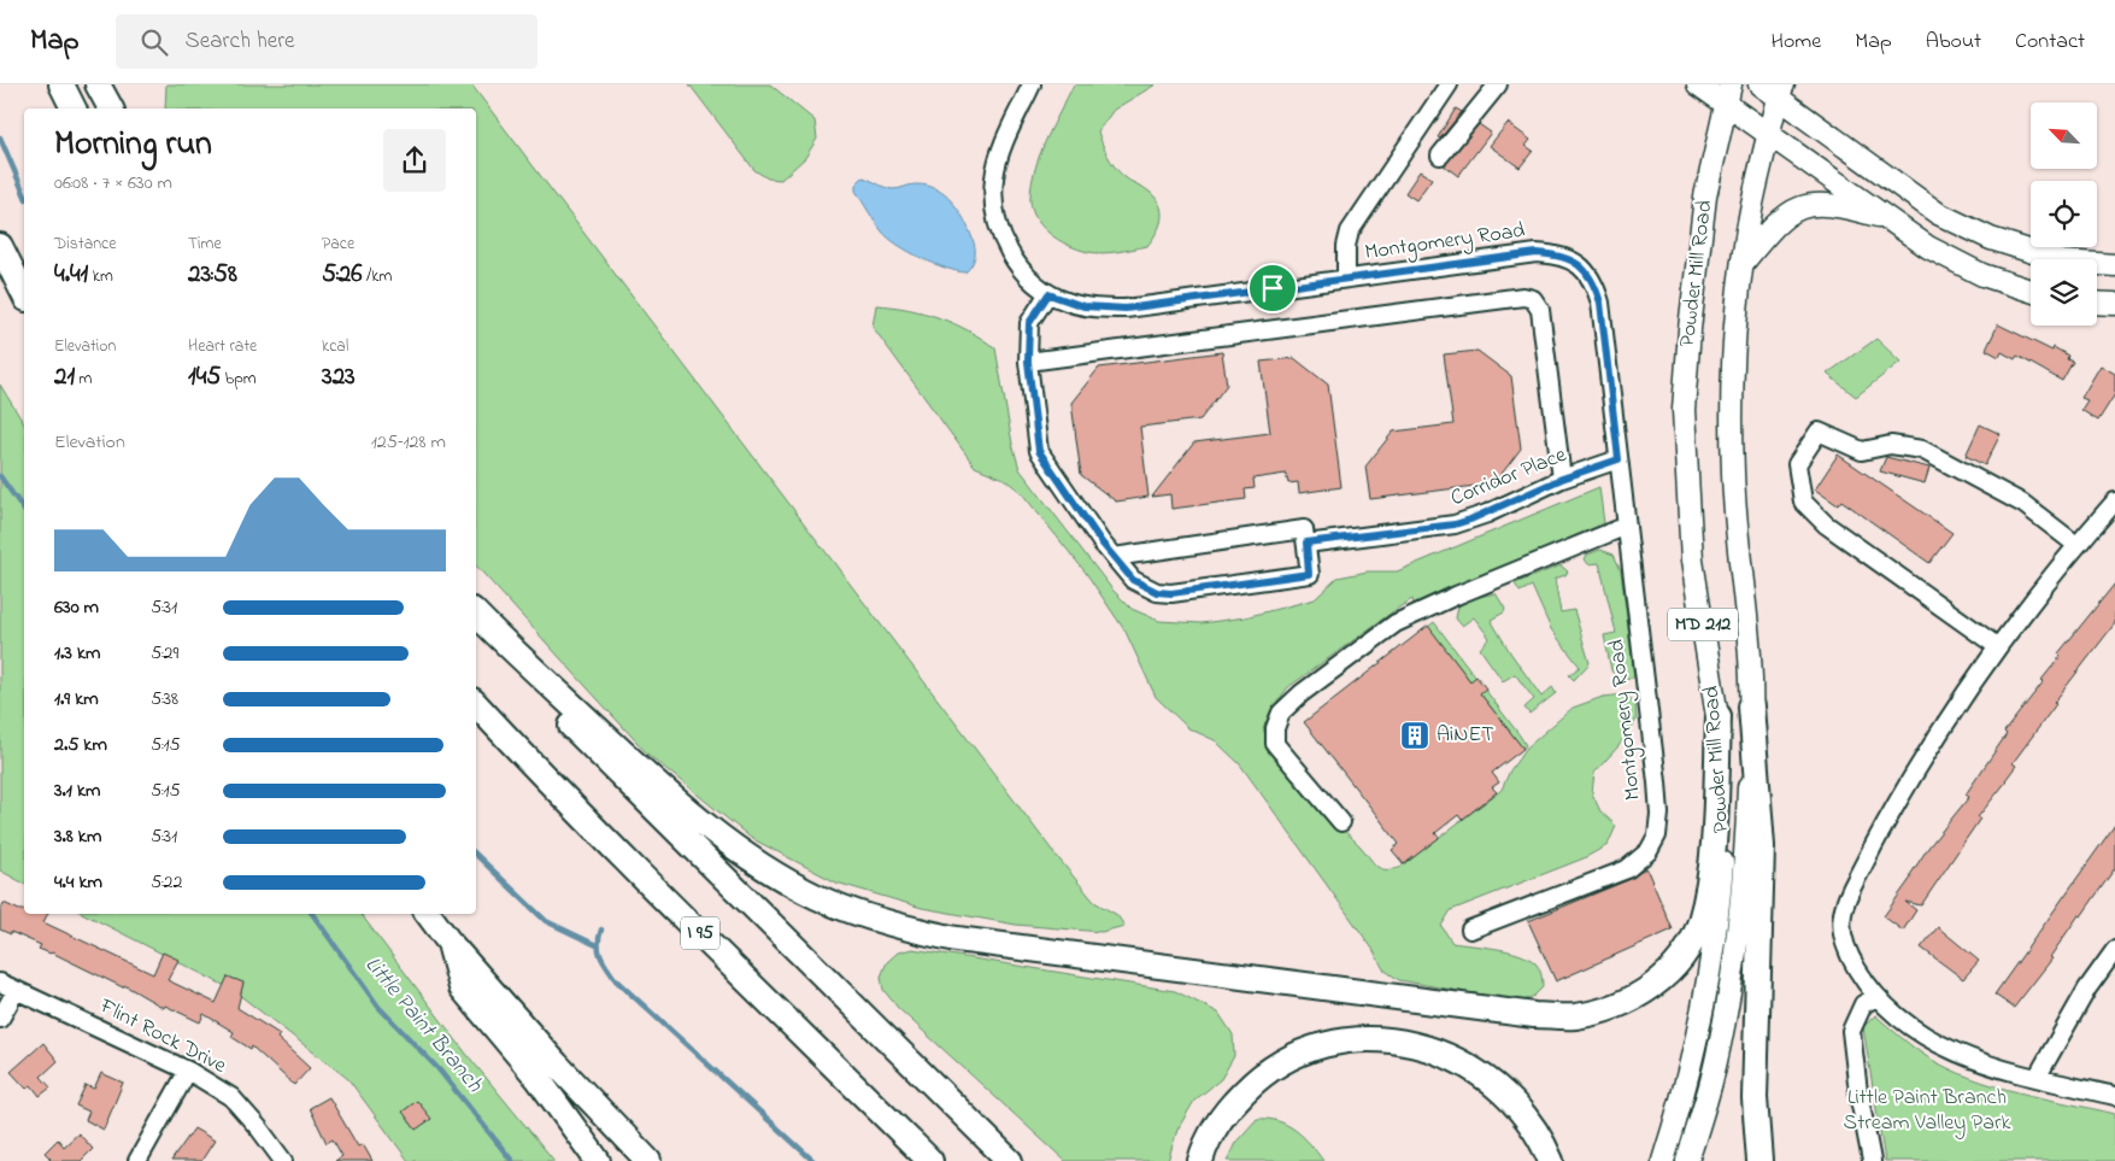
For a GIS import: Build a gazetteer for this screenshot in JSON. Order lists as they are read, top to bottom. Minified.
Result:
{"streets":{"highway":["I 95"],"main road":["Powder Mill Road","MD 212"],"street":["Montgomery Road","Corridor Place","Flint Rock Drive"]},"crossings":[["Montgomery Road","Corridor Place"]],"water":["Little Paint Branch"],"parks":["Little Paint Branch Stream Valley Park"],"places":{"building":["AiNET"]},"north":"top left","page":{"header":"Map","search":"Search here","nav":["Home","Map","About","Contact"],"heading":["Morning run","06:08 · 7 × 630 m"],"stats":[["Distance","4.41 km"],["Time","23:58"],["Pace","5:26 /km"],["Elevation","21 m"],["Heart rate","145 bpm"],["kcal","323"]],"chart":["Elevation","125–128 m"],"list":[{"name":"630 m","note":"5:31"},{"name":"1.3 km","note":"5:29"},{"name":"1.9 km","note":"5:38"},{"name":"2.5 km","note":"5:15"},{"name":"3.1 km","note":"5:15"},{"name":"3.8 km","note":"5:31"},{"name":"4.4 km","note":"5:22"}]}}
